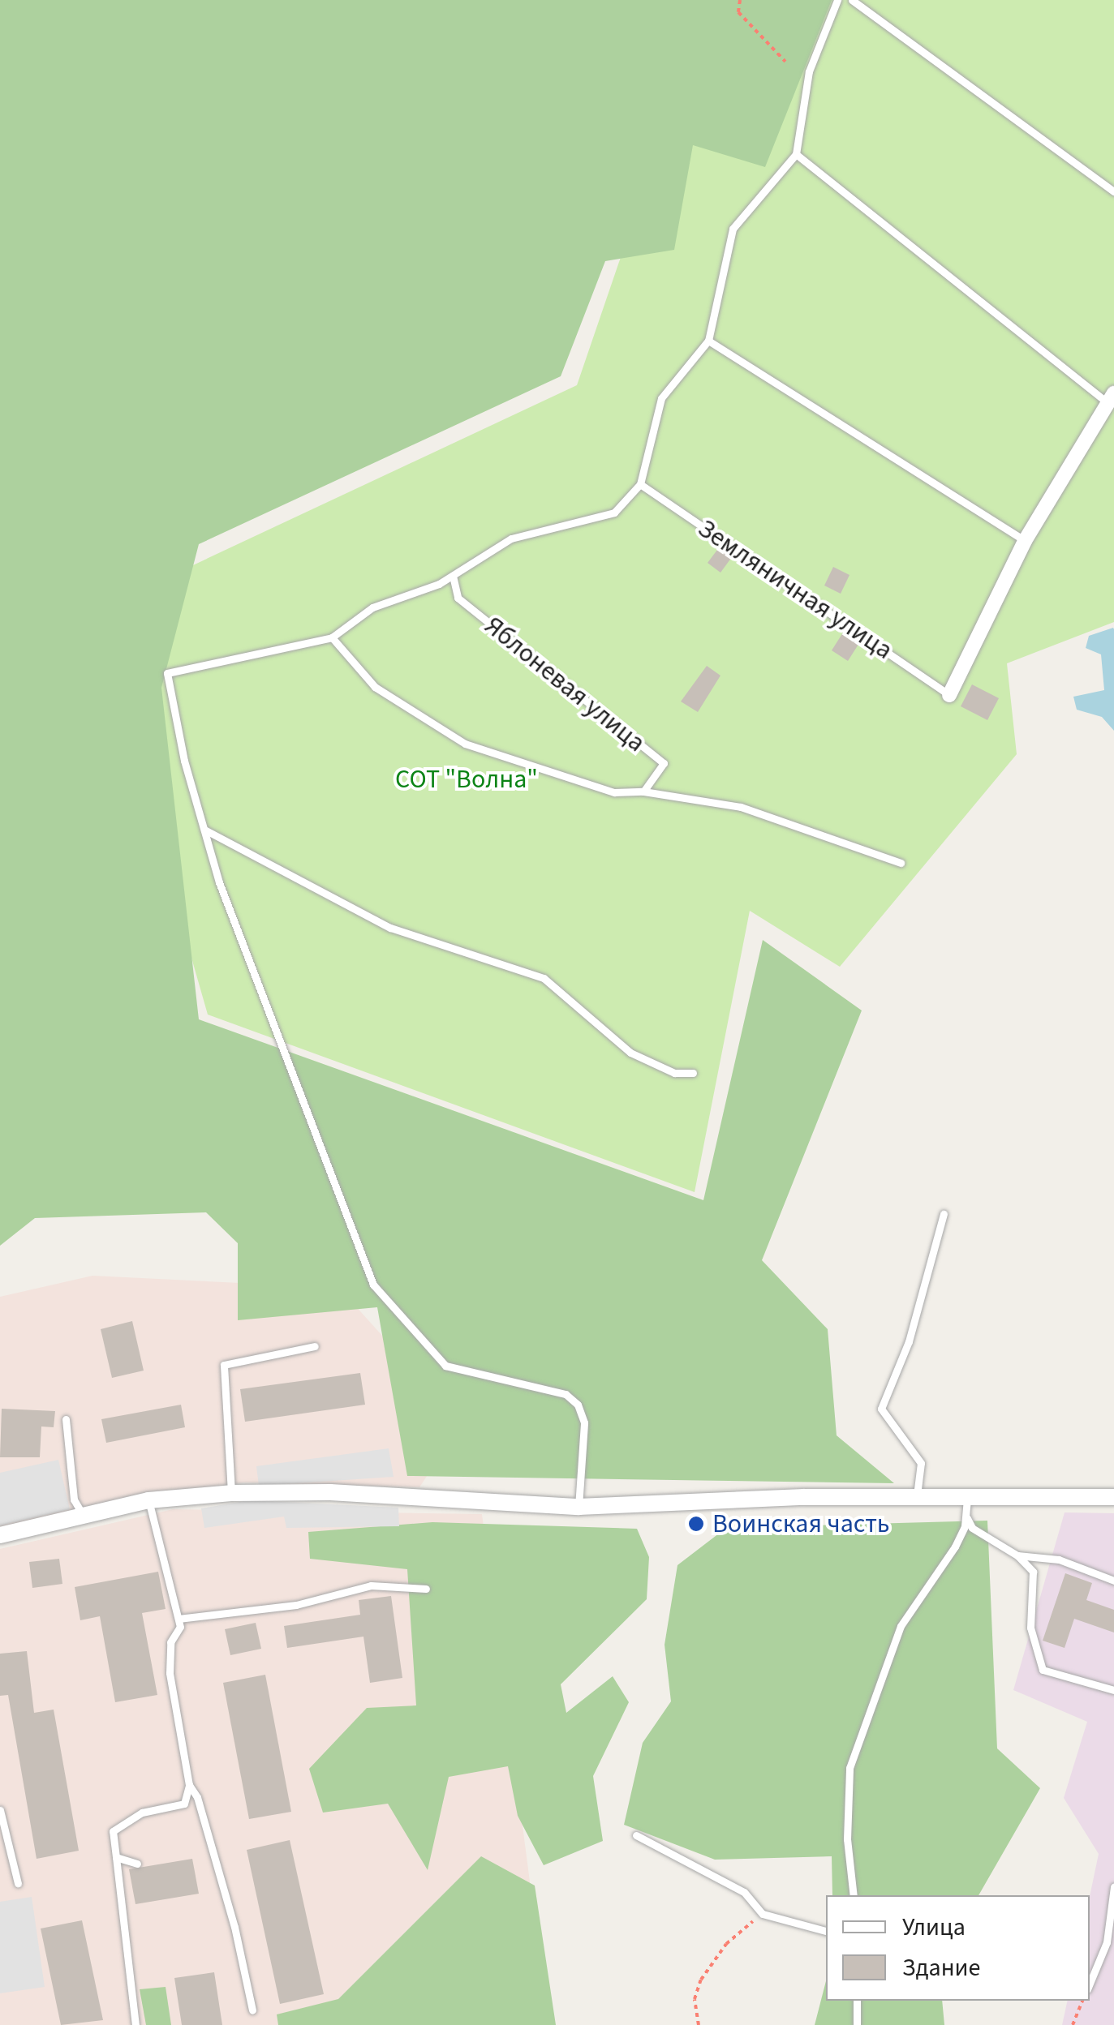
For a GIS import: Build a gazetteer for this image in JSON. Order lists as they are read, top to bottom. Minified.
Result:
{"streets":{"lane":["Земляничная улица","Яблоневая улица"]},"parks":["СОТ \"Волна\""],"places":["Воинская часть"],"legend":["Улица","Здание"]}
